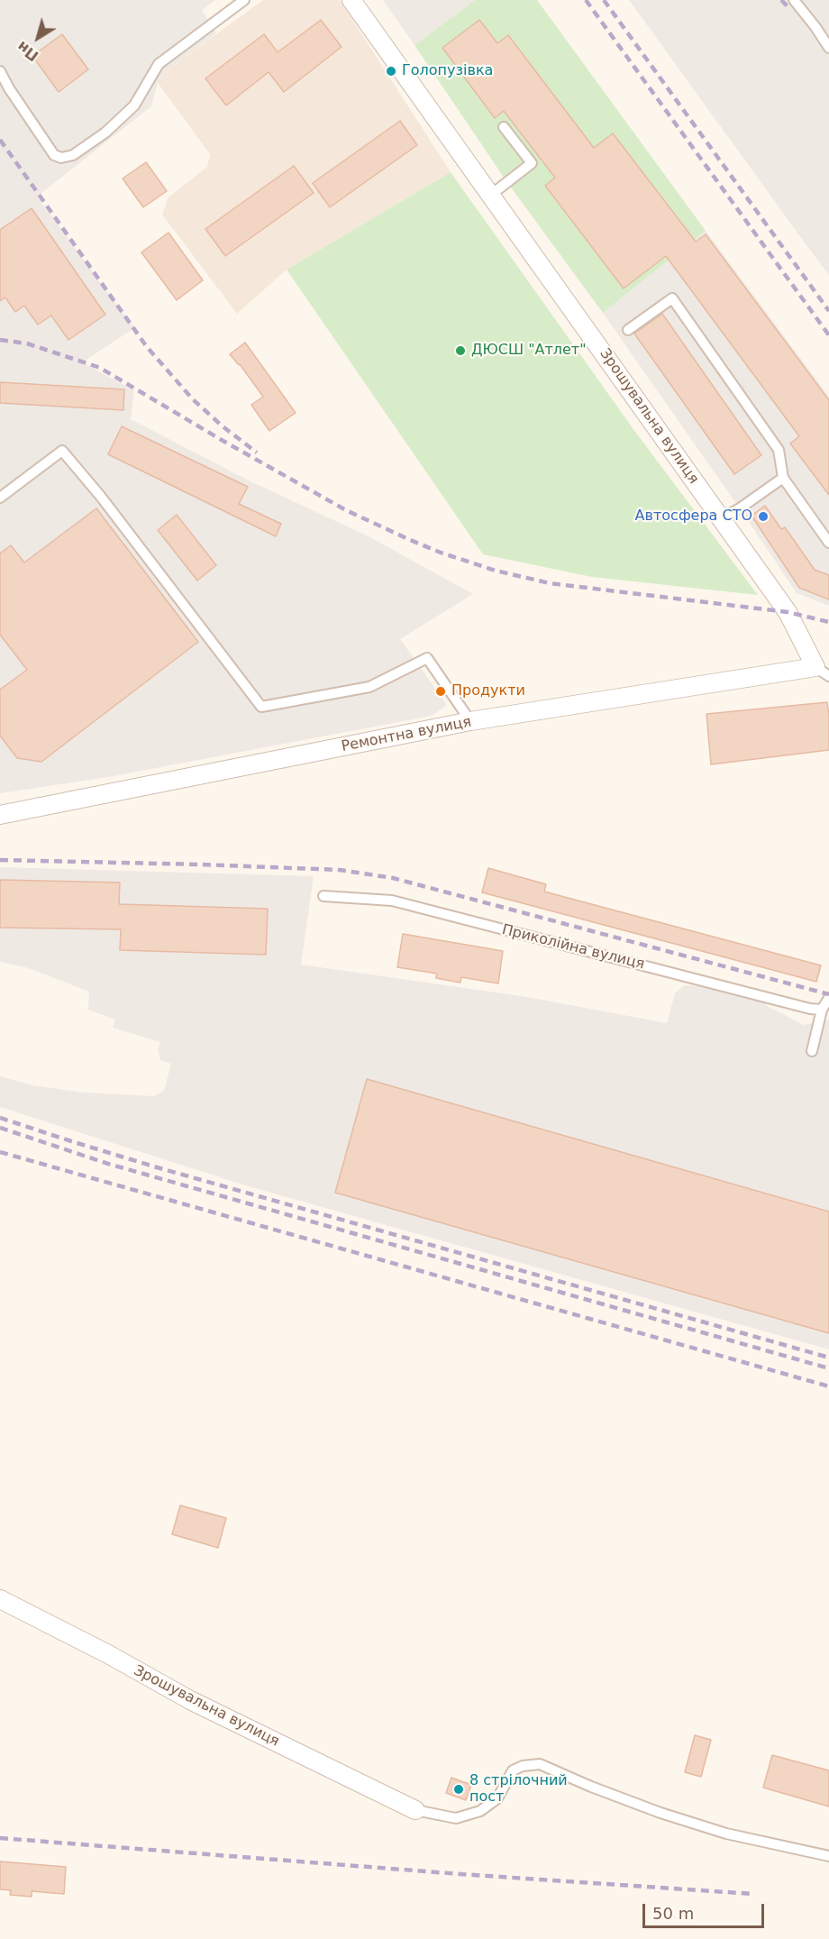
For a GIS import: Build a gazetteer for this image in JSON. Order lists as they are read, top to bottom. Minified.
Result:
{"streets":{"street":["Зрошувальна вулиця","Ремонтна вулиця"],"lane":["Приколійна вулиця"]},"crossings":[["Зрошувальна вулиця","Ремонтна вулиця"]],"places":["Голопузівка","ДЮСШ \"Атлет\"","Автосфера СТО","Продукти","8 стрілочний пост"],"scale_bar":"50 m","north":"bottom left"}
